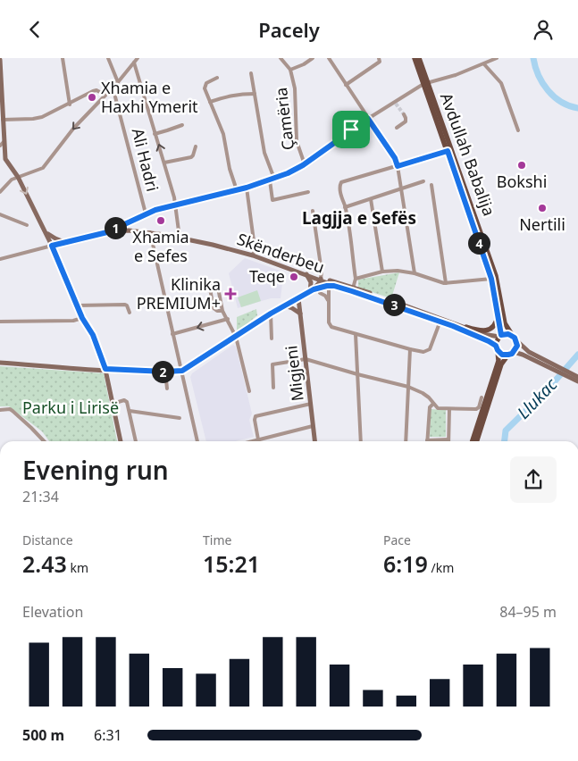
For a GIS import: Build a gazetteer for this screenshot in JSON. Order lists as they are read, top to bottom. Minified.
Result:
{"streets":{"main road":["Avdullah Babalija","Skënderbeu","Migjeni"],"street":["Çamëria","Ali Hadri"]},"crossings":[["Avdullah Babalija","Skënderbeu"]],"districts":["Lagjja e Sefës"],"water":["Llukac"],"parks":["Parku i Lirisë"],"places":{"other":["Xhamia e Haxhi Ymerit","Bokshi","Nertili","Xhamia e Sefes","Teqe"],"health":["Klinika PREMIUM+"]},"page":{"header":"Pacely","pins":["1","4","3","2"],"heading":["Evening run","21:34"],"stats":[["Distance","2.43 km"],["Time","15:21"],["Pace","6:19 /km"]],"chart":["Elevation","84–95 m"],"list":[{"name":"500 m","note":"6:31"}]}}
